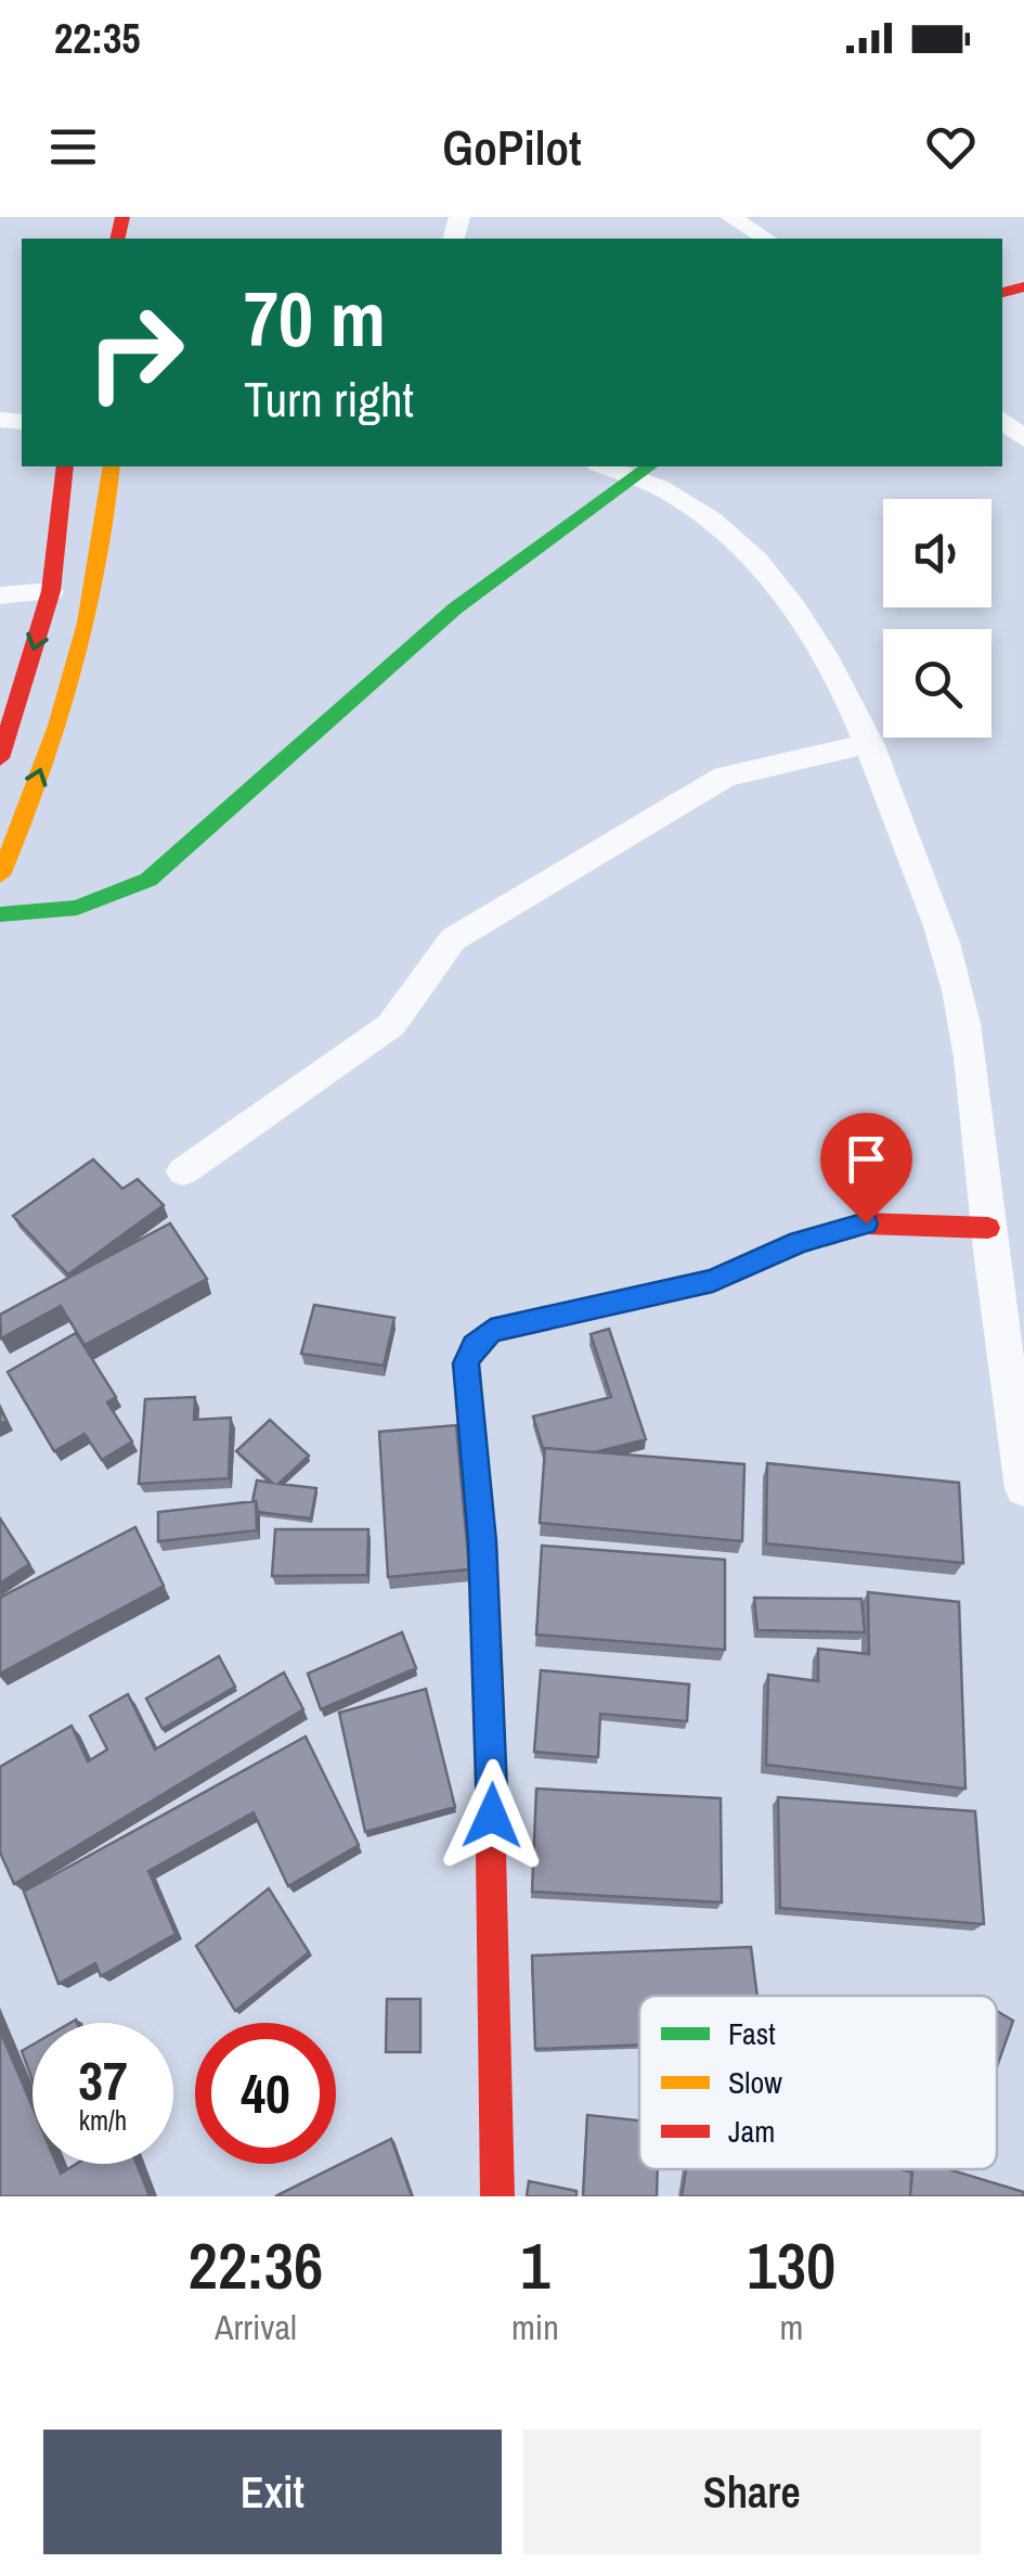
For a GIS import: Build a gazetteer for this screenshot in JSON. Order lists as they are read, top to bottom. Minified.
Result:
{"legend":["Fast","Slow","Jam"],"page":{"status":"22:35","header":"GoPilot","turn":["70 m","Turn right"],"speed":"37 km/h","limit":"40","eta":["22:36","Arrival","1","min","130","m"],"buttons":["Exit","Share"]}}
